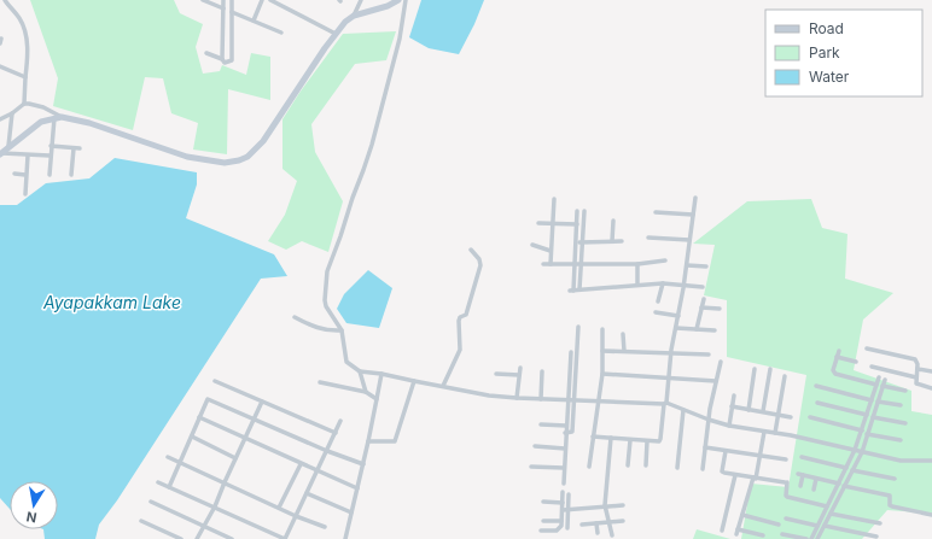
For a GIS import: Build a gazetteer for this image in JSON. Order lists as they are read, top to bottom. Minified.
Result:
{"water":["Ayapakkam Lake"],"legend":["Road","Park","Water"],"north":"bottom"}
